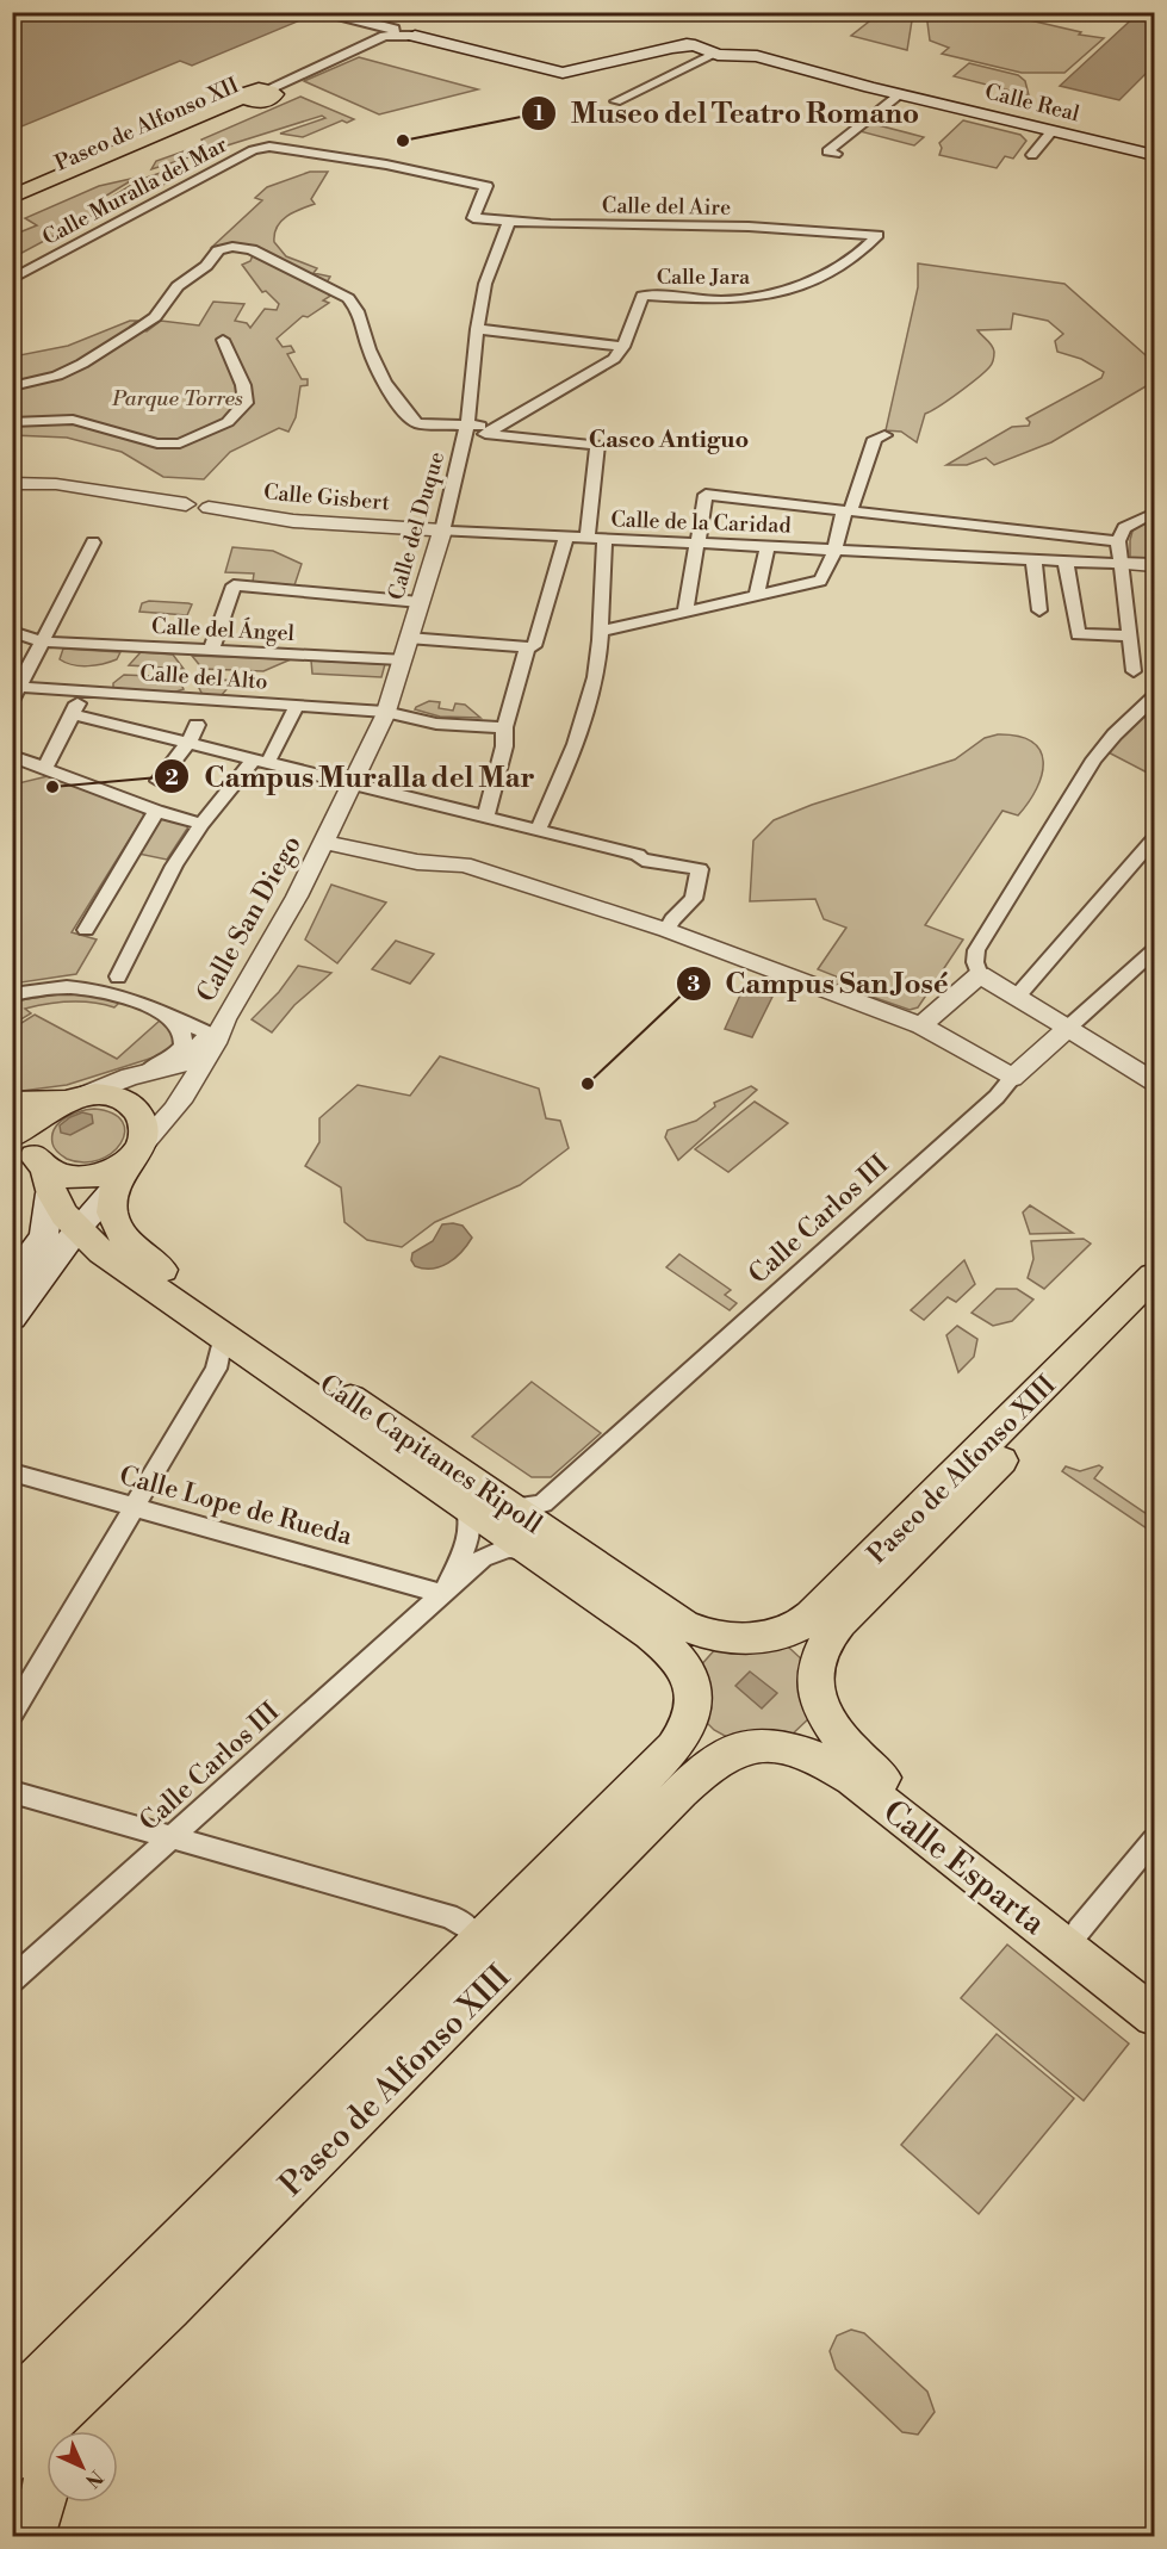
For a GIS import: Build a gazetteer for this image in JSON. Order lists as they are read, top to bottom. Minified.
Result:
{"streets":{"main road":["Calle Real","Paseo de Alfonso XII","Calle Capitanes Ripoll","Paseo de Alfonso XIII","Calle Esparta"],"street":["Calle Muralla del Mar","Calle del Aire","Calle Jara","Calle Gisbert","Calle de la Caridad","Calle del Duque","Calle del Ángel","Calle del Alto","Calle San Diego","Calle Carlos III","Calle Lope de Rueda"]},"crossings":[["Calle Muralla del Mar","Calle del Aire"],["Calle del Aire","Calle Jara"],["Calle del Aire","Calle del Duque"],["Calle Gisbert","Calle de la Caridad"],["Calle Gisbert","Calle del Duque"],["Calle de la Caridad","Calle del Duque"],["Calle del Duque","Calle del Ángel"],["Calle del Duque","Calle San Diego"],["Calle del Ángel","Calle San Diego"],["Calle del Alto","Calle San Diego"],["Calle Carlos III","Calle Capitanes Ripoll"],["Calle Carlos III","Calle Lope de Rueda"],["Calle Capitanes Ripoll","Paseo de Alfonso XIII"],["Calle Capitanes Ripoll","Calle Esparta"],["Paseo de Alfonso XIII","Calle Esparta"]],"districts":["Casco Antiguo"],"parks":["Parque Torres"],"places":["Museo del Teatro Romano","Campus Muralla del Mar","Campus San José"],"north":"bottom right"}
